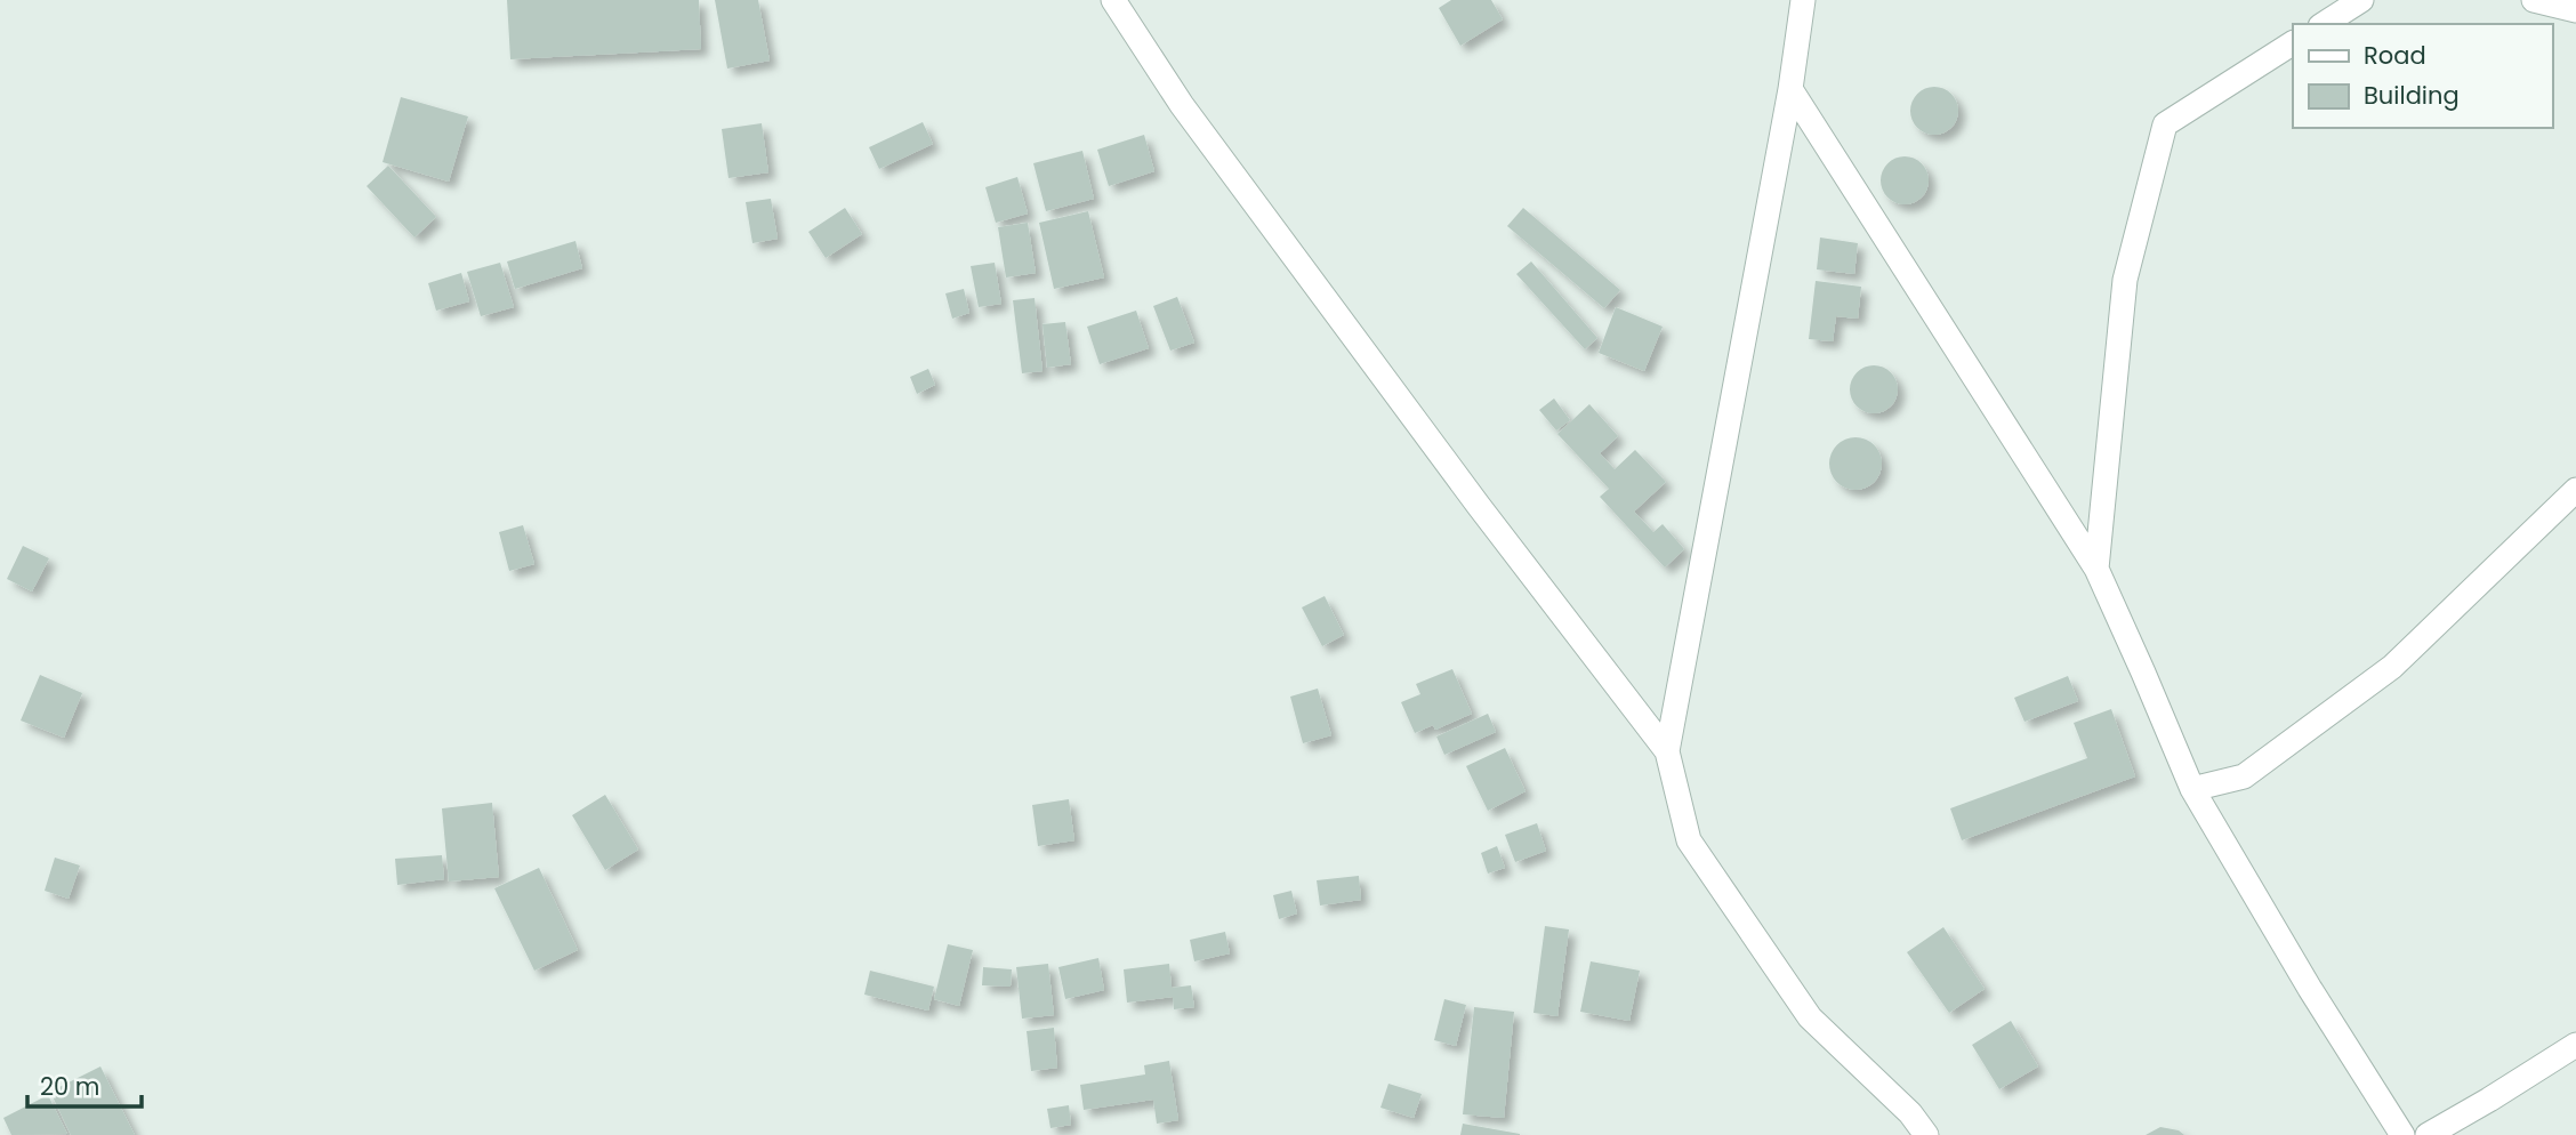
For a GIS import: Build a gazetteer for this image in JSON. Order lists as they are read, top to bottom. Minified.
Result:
{"legend":["Road","Building"],"scale_bar":"20 m"}
